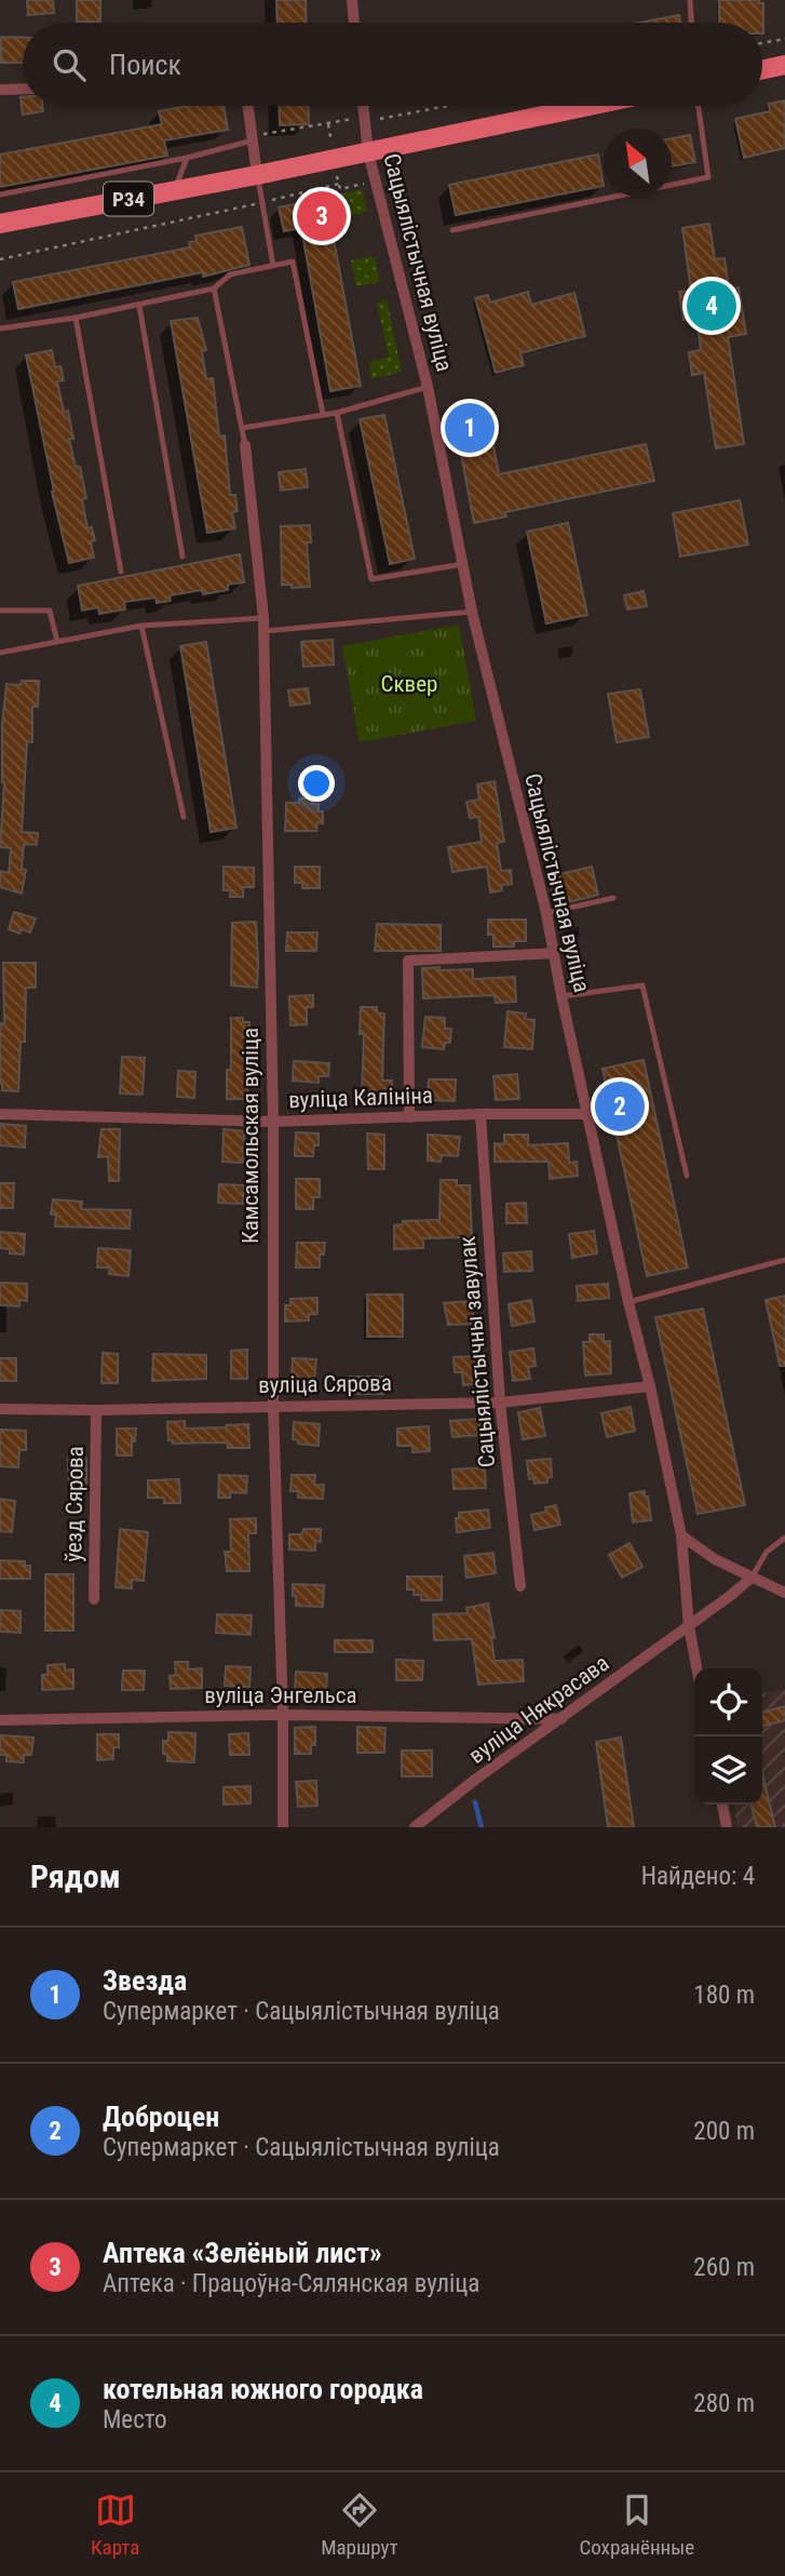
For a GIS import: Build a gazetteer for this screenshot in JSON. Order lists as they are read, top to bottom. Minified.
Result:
{"streets":{"main road":["Р34"],"street":["Сацыялістычная вуліца","вуліца Калініна","Камсамольская вуліца","Сацыялістычны завулак","вуліца Сярова","ўезд Сярова","вуліца Энгельса","вуліца Някрасава"]},"crossings":[["Р34","Сацыялістычная вуліца"],["Сацыялістычная вуліца","вуліца Калініна"],["Сацыялістычная вуліца","вуліца Сярова"],["Сацыялістычная вуліца","вуліца Някрасава"],["вуліца Калініна","Камсамольская вуліца"],["вуліца Калініна","Сацыялістычны завулак"],["Камсамольская вуліца","вуліца Сярова"],["Камсамольская вуліца","вуліца Энгельса"],["Сацыялістычны завулак","вуліца Сярова"],["вуліца Сярова","ўезд Сярова"],["вуліца Энгельса","вуліца Някрасава"]],"parks":["Сквер"],"north":"top left","page":{"search":"Поиск","pins":["3","4","1","2"],"heading":["Рядом","Найдено: 4"],"list":[{"mark":"1","name":"Звезда","note":"Супермаркет · Сацыялістычная вуліца","value":"180 m"},{"mark":"2","name":"Доброцен","note":"Супермаркет · Сацыялістычная вуліца","value":"200 m"},{"mark":"3","name":"Аптека «Зелёный лист»","note":"Аптека · Працоўна-Сялянская вуліца","value":"260 m"},{"mark":"4","name":"котельная южного городка","note":"Место","value":"280 m"}],"nav":["Карта","Маршрут","Сохранённые"]}}
